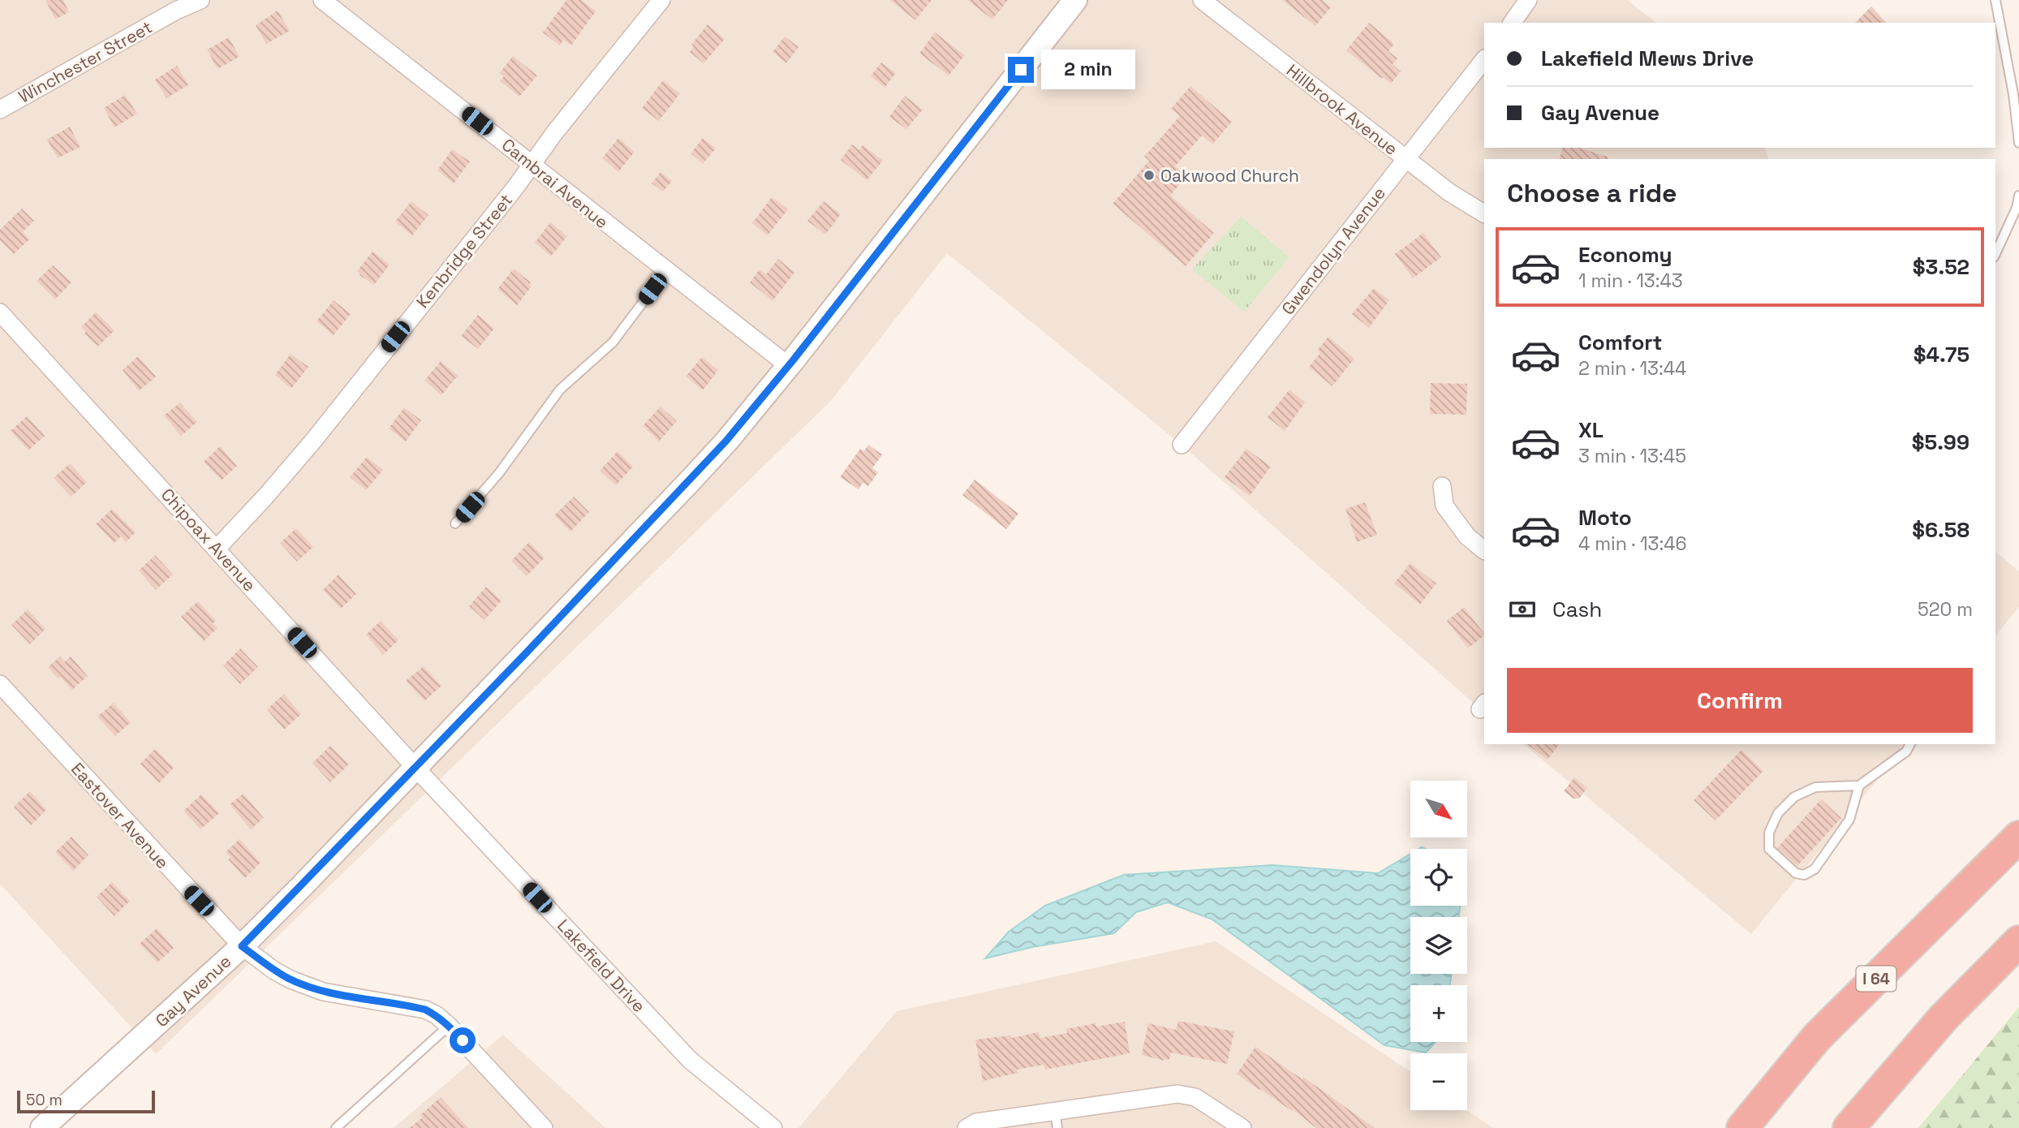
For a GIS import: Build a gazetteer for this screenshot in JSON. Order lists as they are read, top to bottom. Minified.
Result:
{"streets":{"highway":["I 64"],"street":["Winchester Street","Hillbrook Avenue","Cambrai Avenue","Kenbridge Street","Gwendolyn Avenue","Chipoax Avenue","Eastover Avenue","Lakefield Drive","Gay Avenue"]},"crossings":[["Hillbrook Avenue","Gwendolyn Avenue"],["Cambrai Avenue","Kenbridge Street"],["Cambrai Avenue","Gay Avenue"],["Kenbridge Street","Chipoax Avenue"],["Chipoax Avenue","Lakefield Drive"],["Chipoax Avenue","Gay Avenue"],["Eastover Avenue","Gay Avenue"],["Lakefield Drive","Gay Avenue"]],"places":["Oakwood Church"],"scale_bar":"50 m","north":"bottom right","page":{"banner":["Lakefield Mews Drive","Gay Avenue"],"bubble":"2 min","heading":"Choose a ride","list":[{"name":"Economy","note":"1 min · 13:43","value":"$3.52"},{"name":"Comfort","note":"2 min · 13:44","value":"$4.75"},{"name":"XL","note":"3 min · 13:45","value":"$5.99"},{"name":"Moto","note":"4 min · 13:46","value":"$6.58"}],"pay":["Cash","520 m"],"buttons":"Confirm","map_buttons":["+","−"],"scale":"50 m"}}
